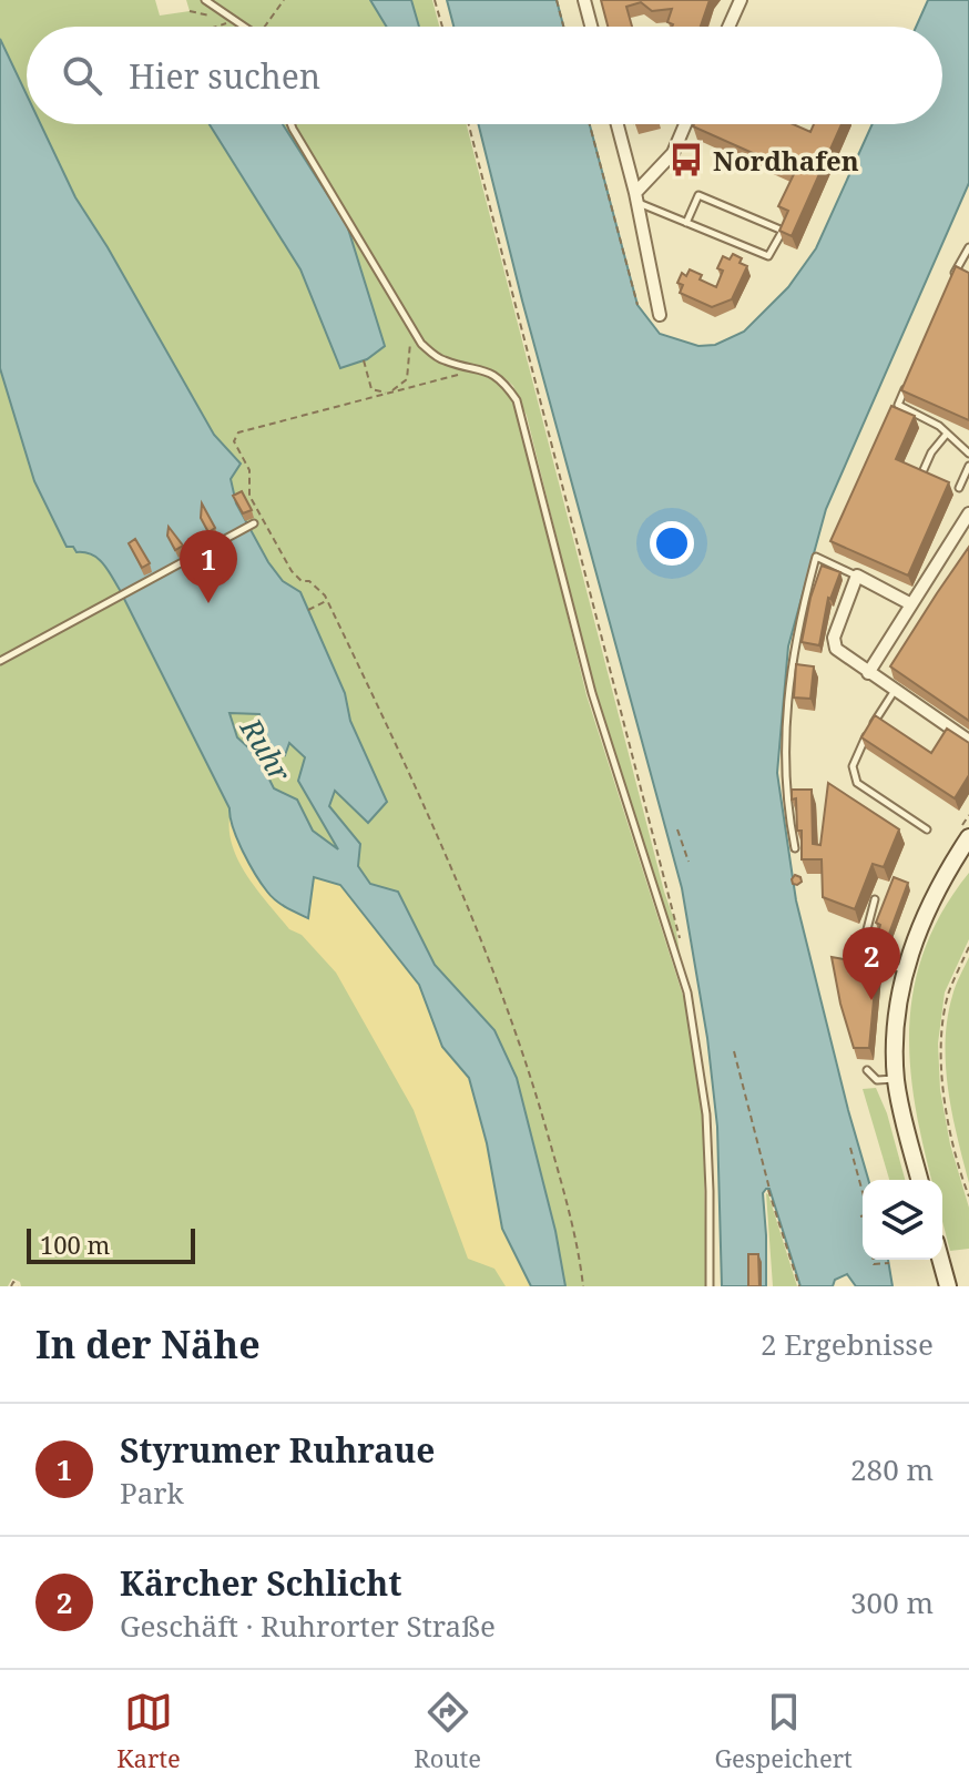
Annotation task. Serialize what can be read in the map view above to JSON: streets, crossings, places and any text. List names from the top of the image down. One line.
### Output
{"water":["Ruhr"],"places":{"bus stop":["Nordhafen"]},"scale_bar":"100 m","page":{"search":"Hier suchen","pins":["1","2"],"scale":"100 m","heading":["In der Nähe","2 Ergebnisse"],"list":[{"mark":"1","name":"Styrumer Ruhraue","note":"Park","value":"280 m"},{"mark":"2","name":"Kärcher Schlicht","note":"Geschäft · Ruhrorter Straße","value":"300 m"}],"nav":["Karte","Route","Gespeichert"]}}
